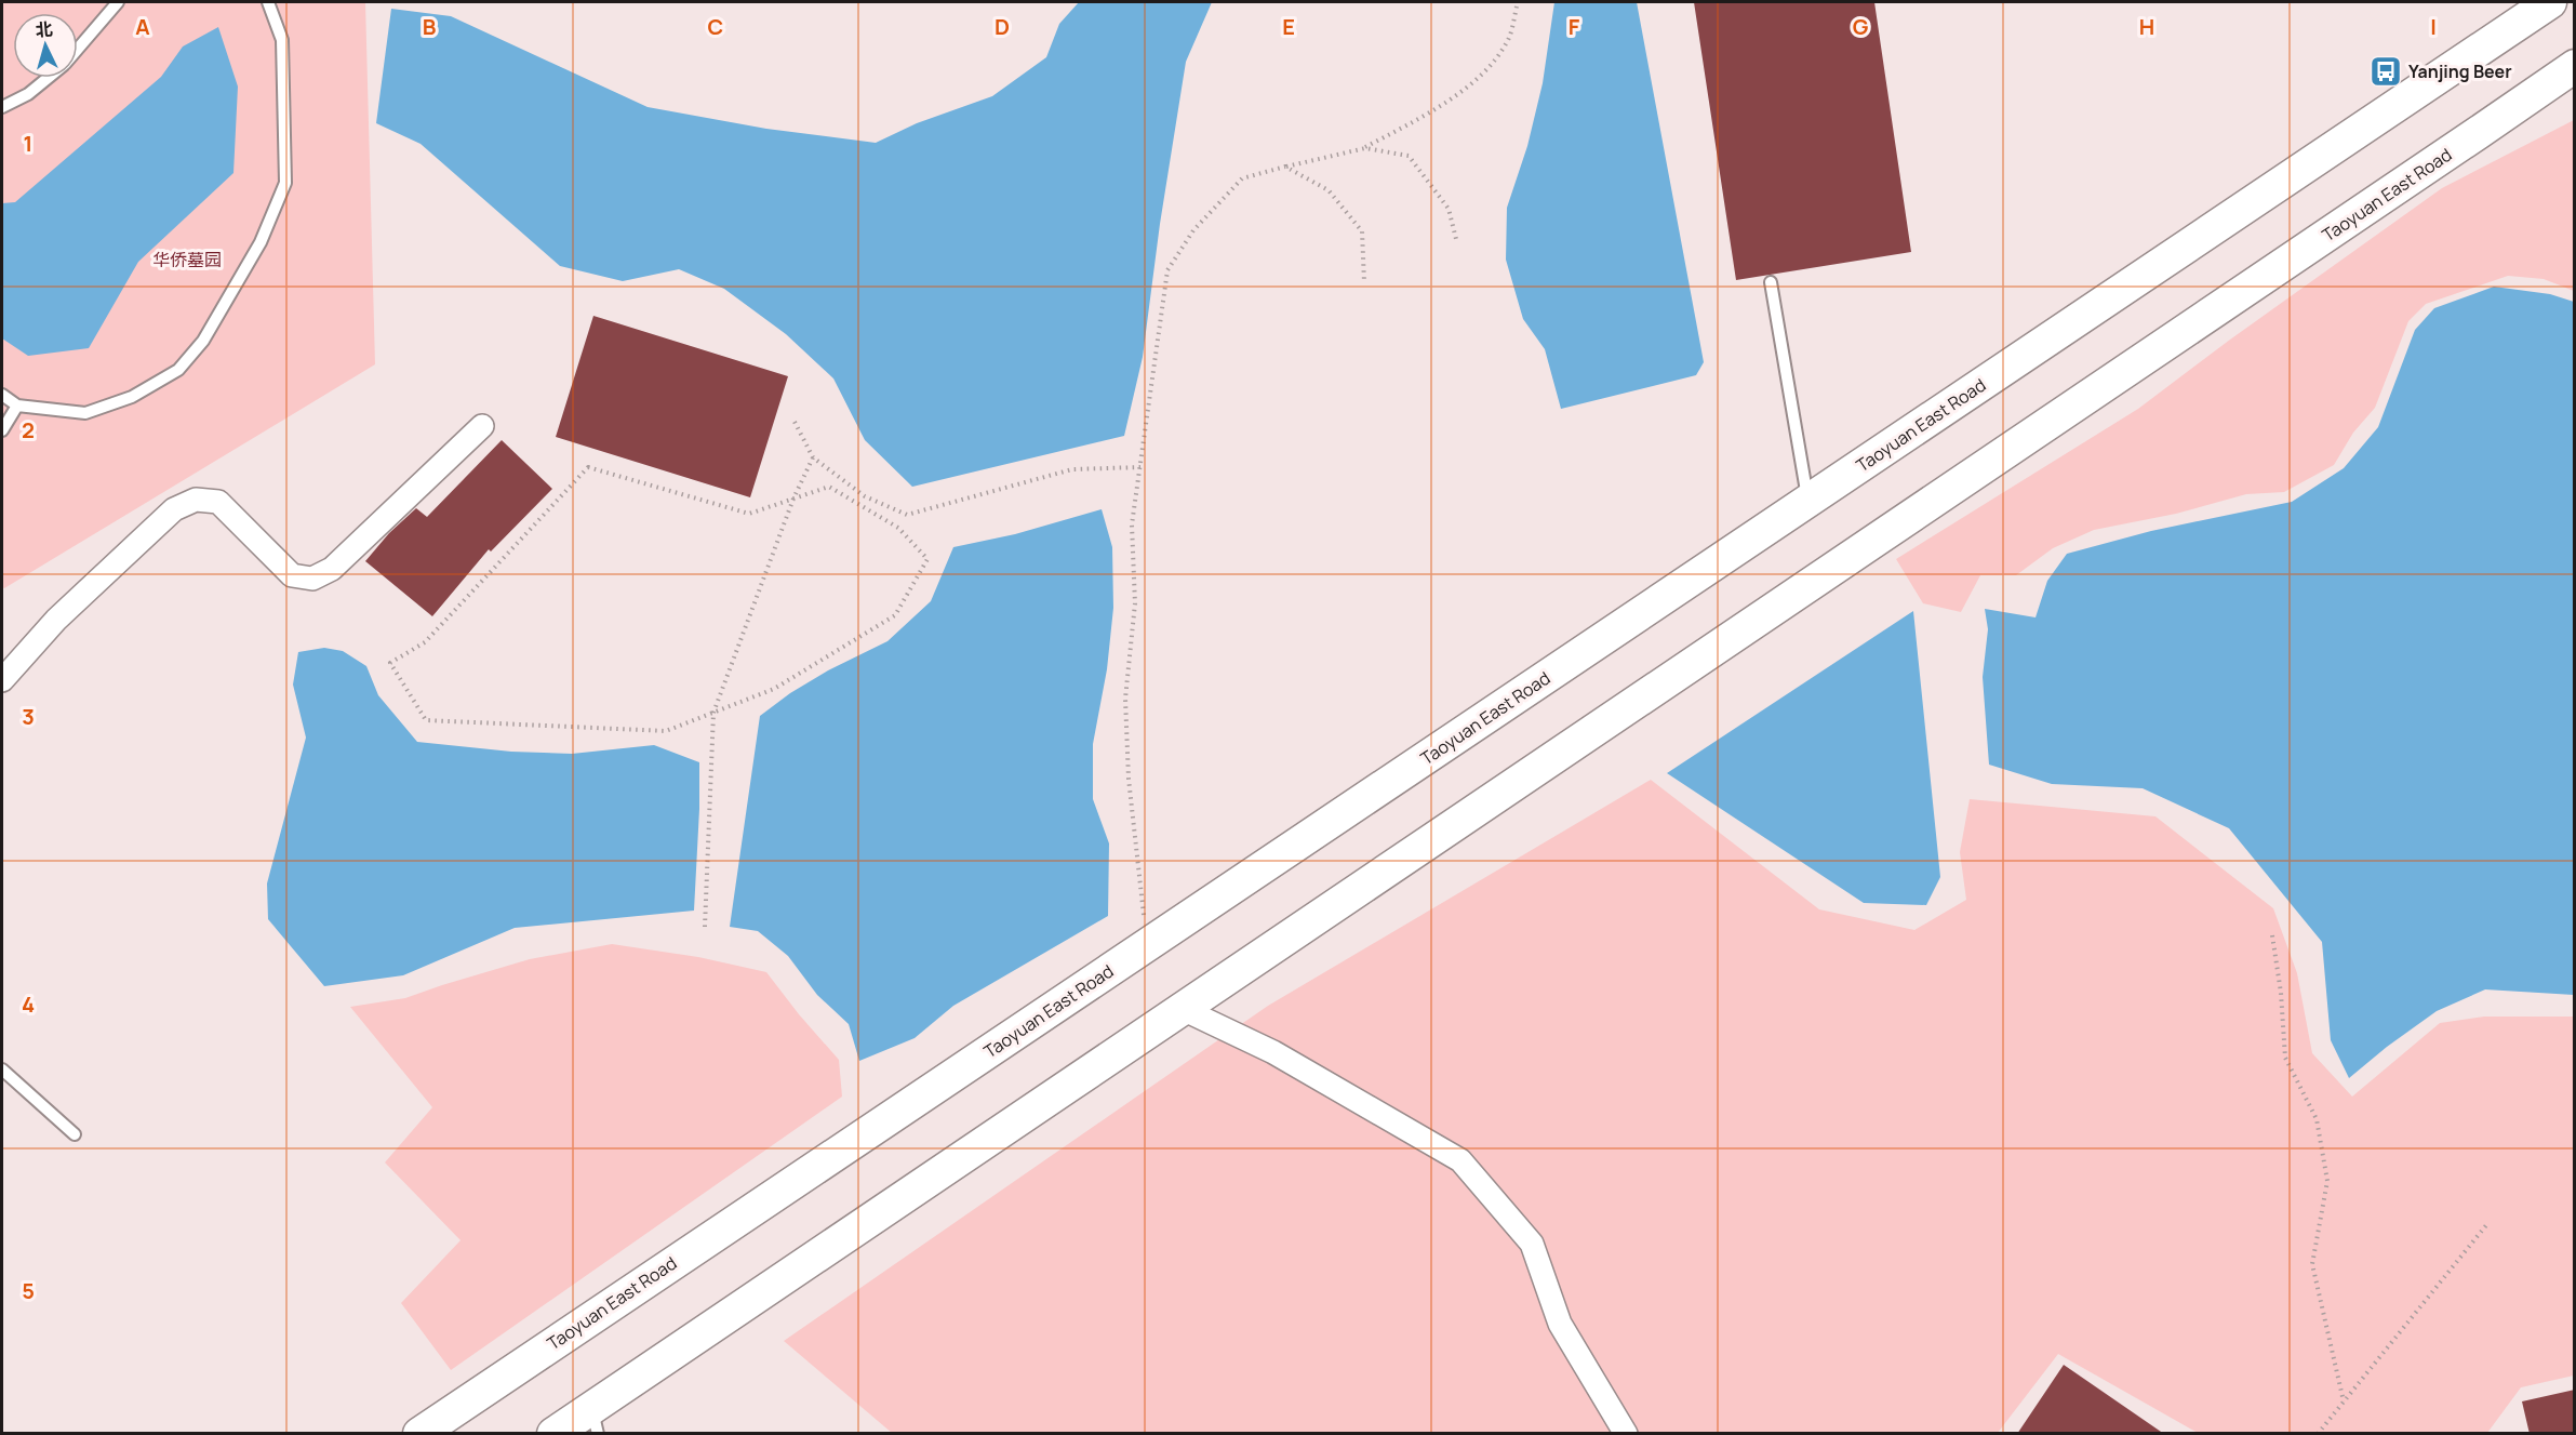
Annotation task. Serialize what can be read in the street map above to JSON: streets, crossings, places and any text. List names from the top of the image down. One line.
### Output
{"streets":{"main road":["Taoyuan East Road"]},"parks":["华侨墓园"],"places":{"bus stop":["Yanjing Beer"]},"north":"top","grid":{"columns":["A","B","C","D","E","F","G","H","I"],"rows":["1","2","3","4","5"]}}
